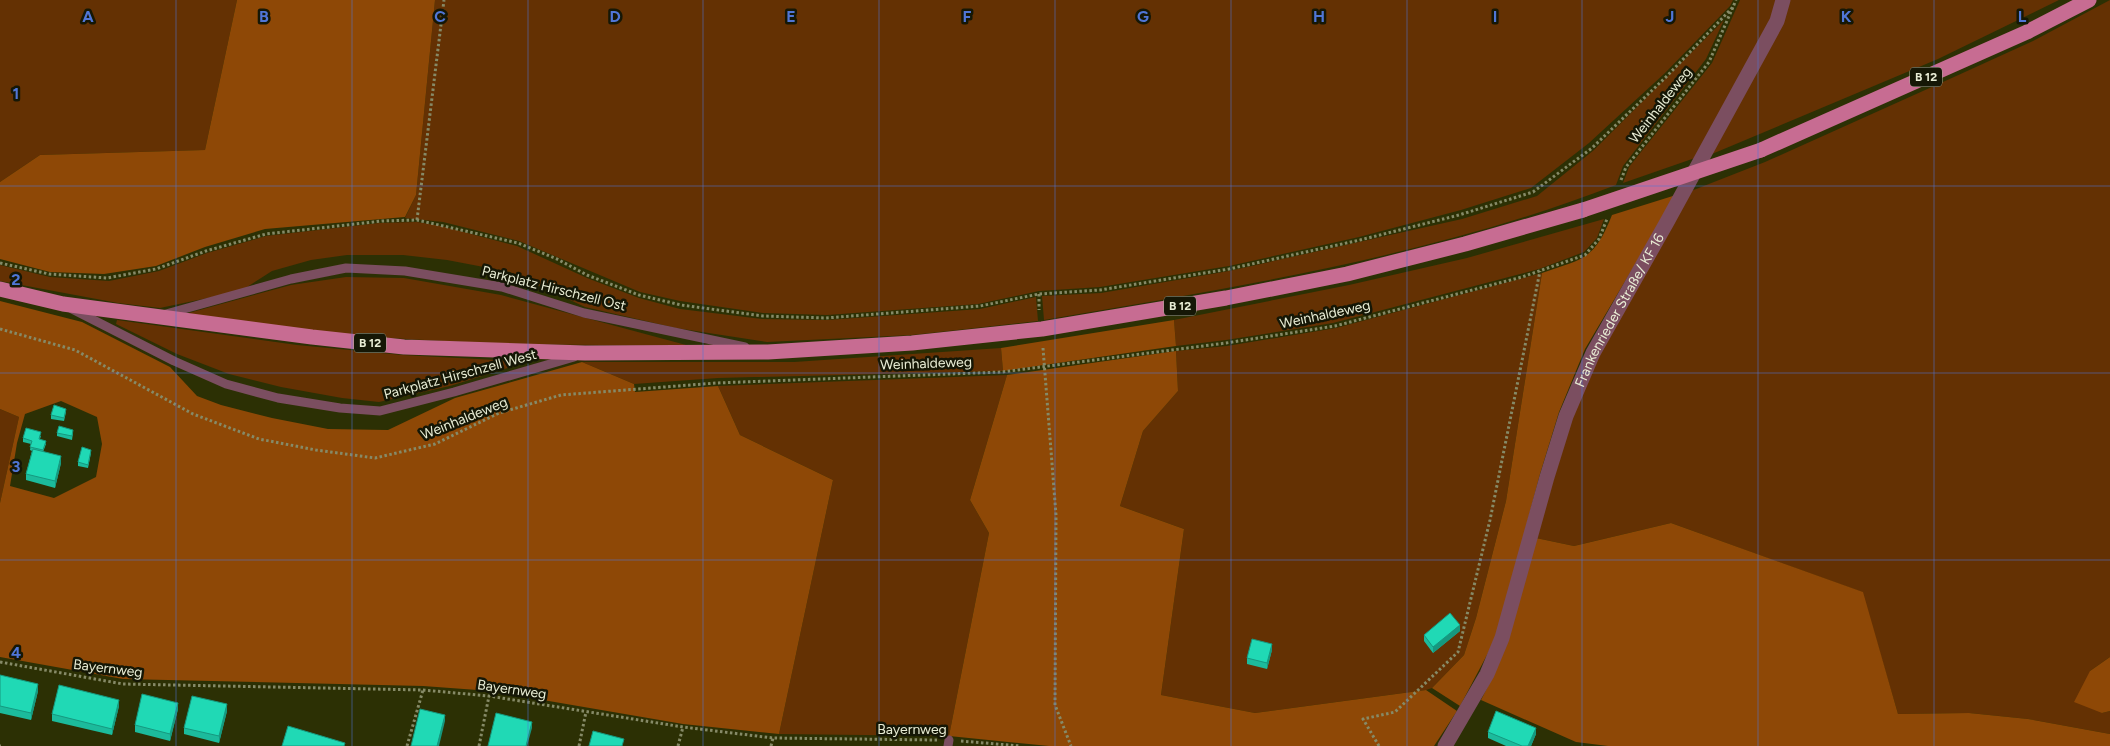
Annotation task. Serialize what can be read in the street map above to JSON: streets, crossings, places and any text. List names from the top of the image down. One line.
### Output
{"streets":{"main road":["B 12"],"street":["Frankenrieder Straße/ KF 16"],"lane":["Parkplatz Hirschzell Ost","Parkplatz Hirschzell West"],"path":["Weinhaldeweg","Bayernweg"]},"crossings":[["B 12","Parkplatz Hirschzell Ost"],["B 12","Parkplatz Hirschzell West"]],"grid":{"columns":["A","B","C","D","E","F","G","H","I","J","K","L"],"rows":["1","2","3","4"]}}
